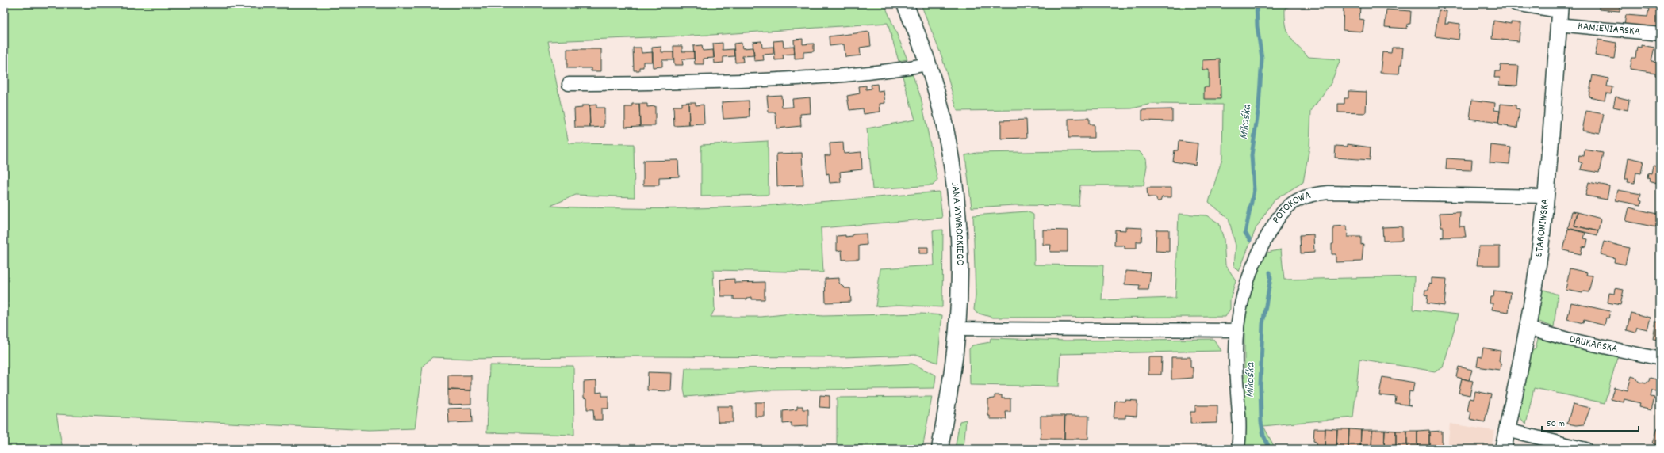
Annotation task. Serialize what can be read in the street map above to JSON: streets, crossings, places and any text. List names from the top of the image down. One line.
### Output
{"streets":{"street":["KAMIENIARSKA","POTOKOWA","JANA WYWROCKIEGO","STARONIWSKA","DRUKARSKA"]},"crossings":[["KAMIENIARSKA","STARONIWSKA"],["POTOKOWA","STARONIWSKA"],["STARONIWSKA","DRUKARSKA"]],"water":["Mikośka"],"scale_bar":"50 m"}
